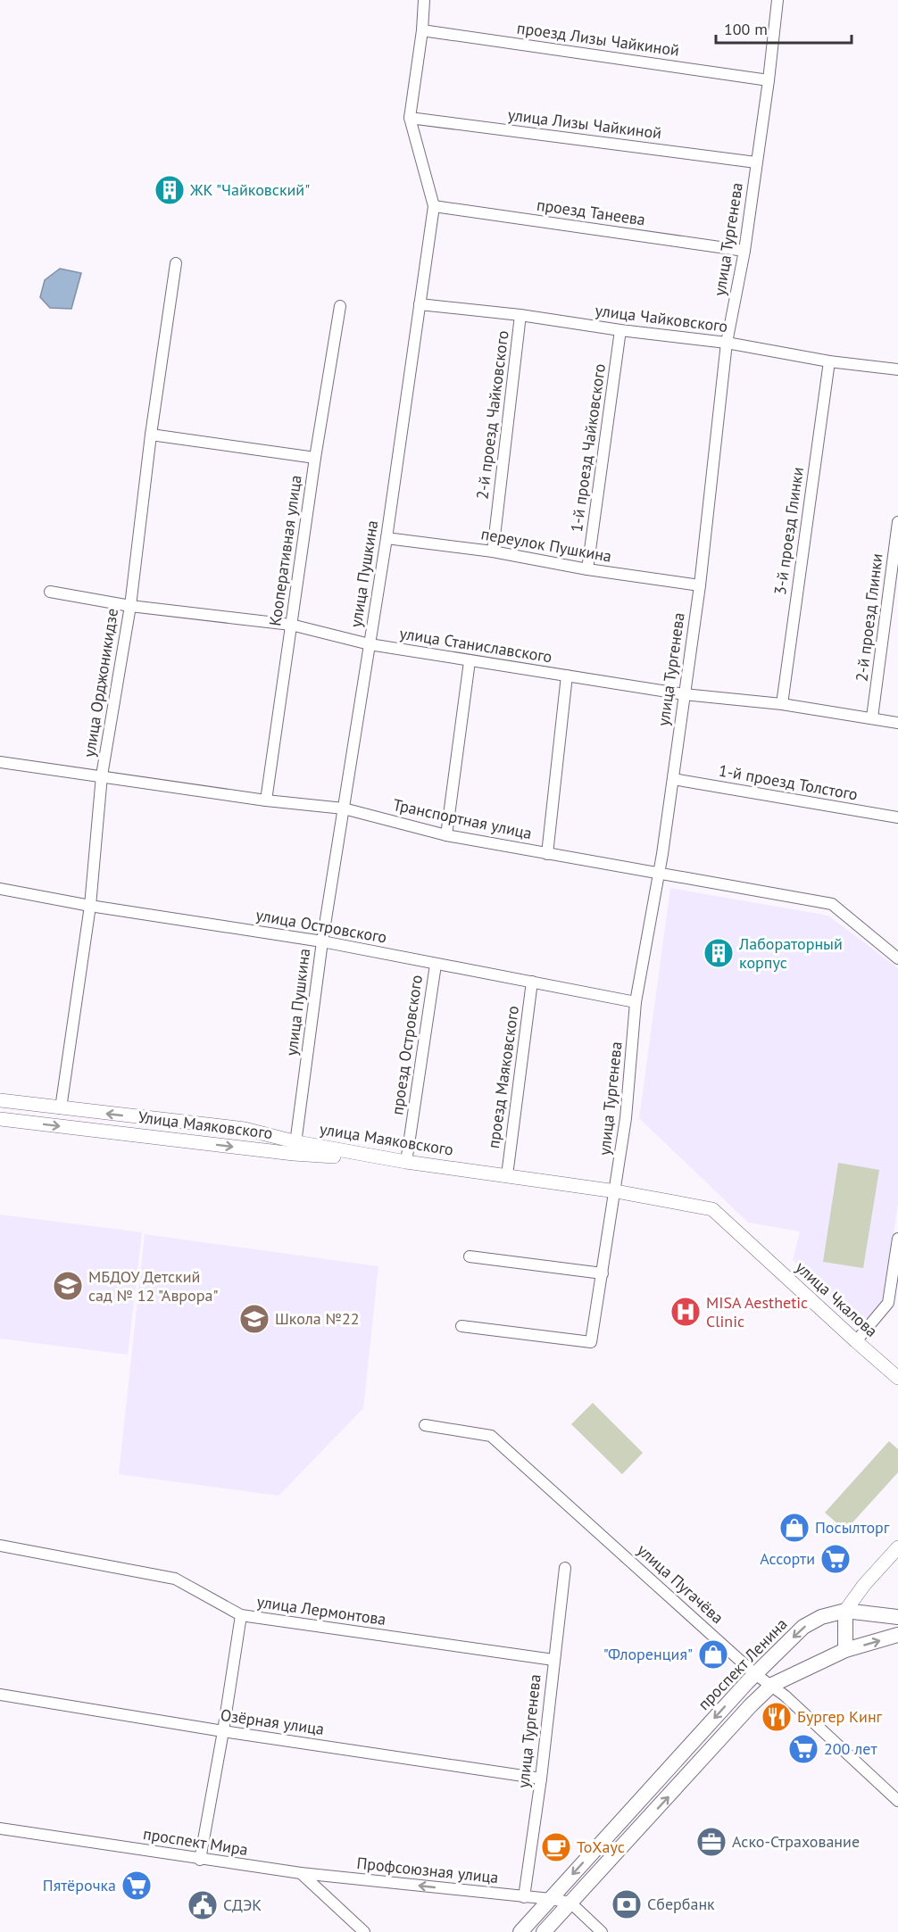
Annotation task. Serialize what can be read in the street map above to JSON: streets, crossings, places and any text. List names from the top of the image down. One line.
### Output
{"streets":{"main road":["проспект Ленина"],"street":["проезд Лизы Чайкиной","улица Лизы Чайкиной","проезд Танеева","улица Тургенева","улица Чайковского","2-й проезд Чайковского","1-й проезд Чайковского","3-й проезд Глинки","переулок Пушкина","Кооперативная улица","улица Пушкина","2-й проезд Глинки","улица Станиславского","улица Орджоникидзе","1-й проезд Толстого","Транспортная улица","улица Островского","проезд Островского","проезд Маяковского","Улица Маяковского","улица Маяковского","улица Чкалова","улица Пугачёва","улица Лермонтова","Озёрная улица","проспект Мира","Профсоюзная улица"]},"crossings":[["проезд Лизы Чайкиной","улица Тургенева"],["проезд Лизы Чайкиной","улица Пушкина"],["улица Лизы Чайкиной","улица Тургенева"],["улица Лизы Чайкиной","улица Пушкина"],["проезд Танеева","улица Тургенева"],["проезд Танеева","улица Пушкина"],["улица Тургенева","улица Чайковского"],["улица Тургенева","переулок Пушкина"],["улица Тургенева","улица Станиславского"],["улица Тургенева","1-й проезд Толстого"],["улица Тургенева","Транспортная улица"],["улица Тургенева","улица Островского"],["улица Тургенева","улица Маяковского"],["улица Тургенева","улица Лермонтова"],["улица Тургенева","Озёрная улица"],["улица Тургенева","Профсоюзная улица"],["улица Чайковского","2-й проезд Чайковского"],["улица Чайковского","1-й проезд Чайковского"],["улица Чайковского","3-й проезд Глинки"],["улица Чайковского","улица Пушкина"],["2-й проезд Чайковского","переулок Пушкина"],["1-й проезд Чайковского","переулок Пушкина"],["3-й проезд Глинки","улица Станиславского"],["переулок Пушкина","улица Пушкина"],["Кооперативная улица","улица Станиславского"],["Кооперативная улица","Транспортная улица"],["улица Пушкина","улица Станиславского"],["улица Пушкина","Транспортная улица"],["улица Пушкина","улица Островского"],["улица Пушкина","Улица Маяковского"],["улица Пушкина","улица Маяковского"],["2-й проезд Глинки","улица Станиславского"],["улица Станиславского","улица Орджоникидзе"],["улица Орджоникидзе","Транспортная улица"],["улица Орджоникидзе","улица Островского"],["улица Орджоникидзе","улица Маяковского"],["улица Островского","проезд Островского"],["улица Островского","проезд Маяковского"],["проезд Островского","улица Маяковского"],["проезд Маяковского","улица Маяковского"],["Улица Маяковского","улица Маяковского"],["улица Маяковского","улица Чкалова"],["улица Пугачёва","проспект Ленина"],["проспект Ленина","Профсоюзная улица"],["проспект Мира","Профсоюзная улица"]],"one_way":["Улица Маяковского","Профсоюзная улица"],"places":{"building":["ЖК \"Чайковский\"","Лабораторный корпус"],"school or university":["МБДОУ Детский сад № 12 \"Аврора\"","Школа №22"],"hospital":["MISA Aesthetic Clinic"],"shop":["Посылторг","\"Флоренция\""],"supermarket":["Ассорти","200 лет","Пятёрочка"],"restaurant":["Бургер Кинг"],"office":["Аско-Страхование"],"cafe":["ТоХаус"],"bank":["Сбербанк"],"public building":["СДЭК"]},"scale_bar":"100 m"}
